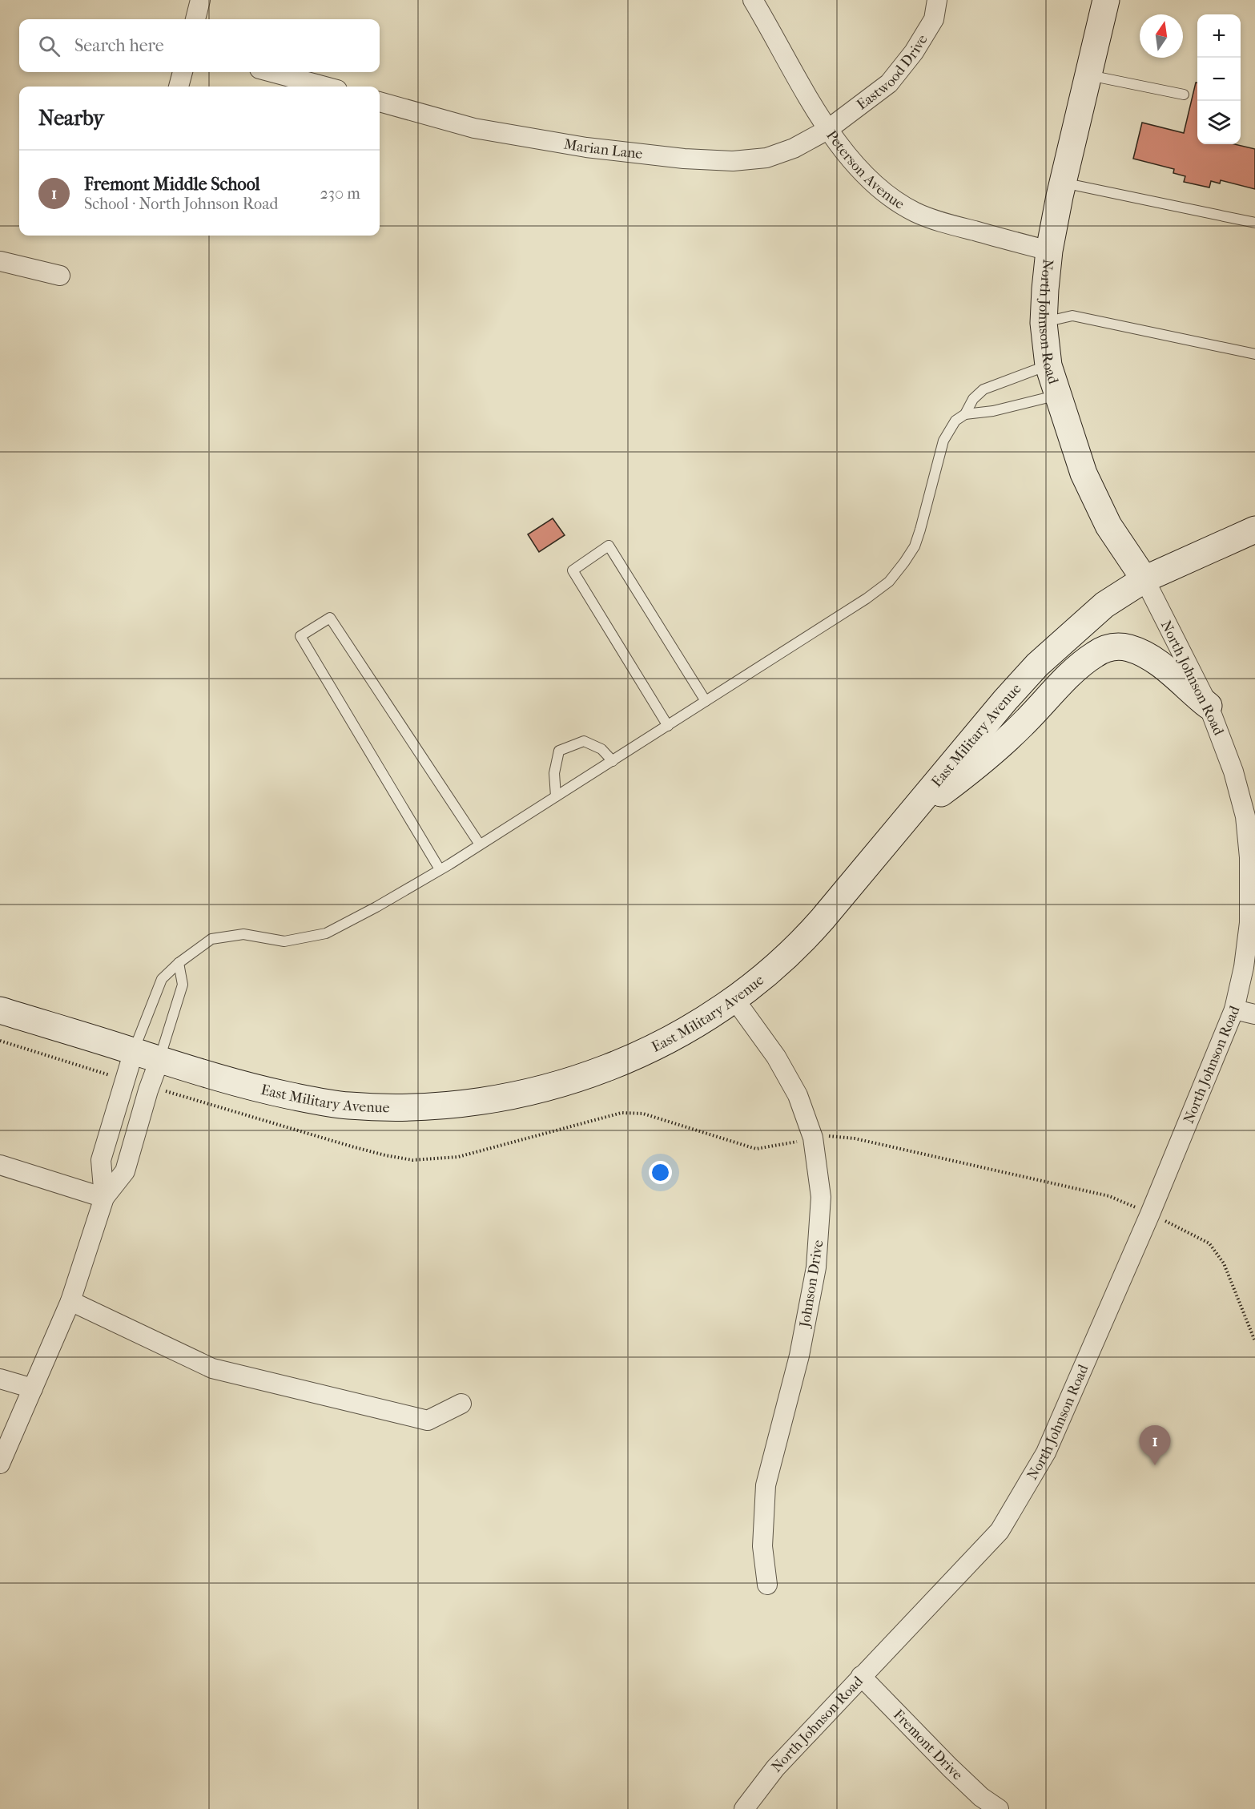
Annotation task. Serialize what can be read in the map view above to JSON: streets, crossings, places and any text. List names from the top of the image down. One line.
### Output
{"streets":{"main road":["North Johnson Road","East Military Avenue"],"street":["Eastwood Drive","Marian Lane","Peterson Avenue","Johnson Drive","Fremont Drive"]},"crossings":[["Eastwood Drive","Marian Lane"],["Eastwood Drive","Peterson Avenue"],["Marian Lane","Peterson Avenue"],["Peterson Avenue","North Johnson Road"],["North Johnson Road","East Military Avenue"],["North Johnson Road","Fremont Drive"],["East Military Avenue","Johnson Drive"]],"north":"top","page":{"map_buttons":["+","−"],"search":"Search here","heading":"Nearby","list":[{"mark":"1","name":"Fremont Middle School","note":"School · North Johnson Road","value":"230 m"}],"pins":"1"}}
